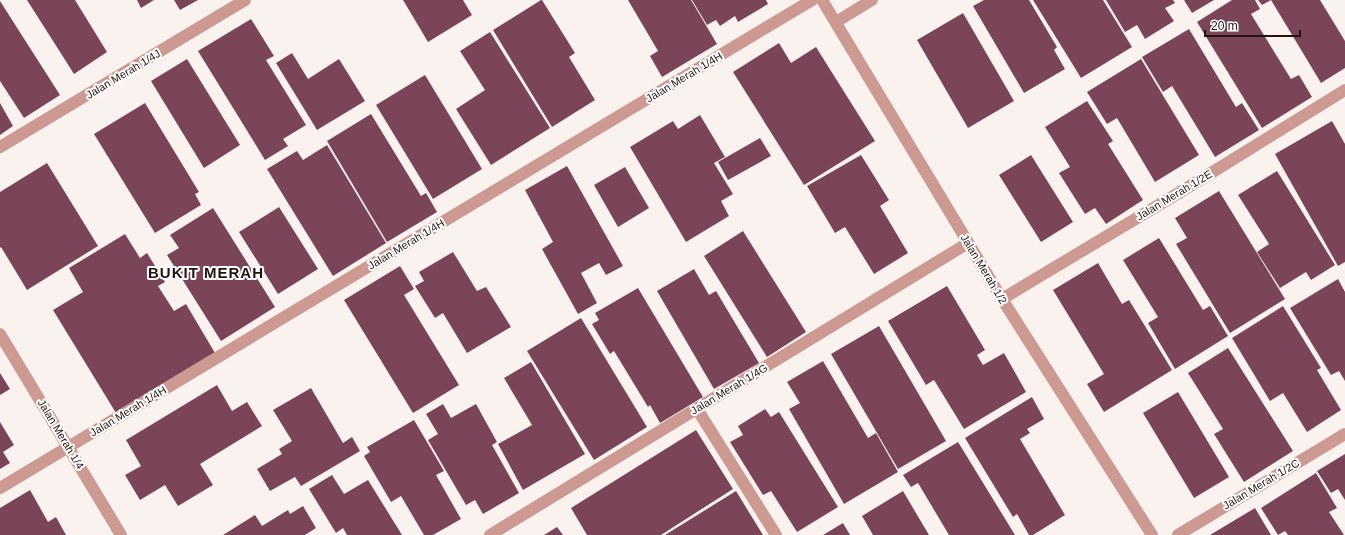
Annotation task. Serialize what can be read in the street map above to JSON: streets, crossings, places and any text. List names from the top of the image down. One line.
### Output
{"streets":{"street":["Jalan Merah 1/4J","Jalan Merah 1/4H","Jalan Merah 1/2E","Jalan Merah 1/2","Jalan Merah 1/4G","Jalan Merah 1/4","Jalan Merah 1/2C"]},"crossings":[["Jalan Merah 1/4H","Jalan Merah 1/4"],["Jalan Merah 1/2E","Jalan Merah 1/2"],["Jalan Merah 1/2","Jalan Merah 1/4G"]],"districts":["BUKIT MERAH"],"scale_bar":"20 m"}
